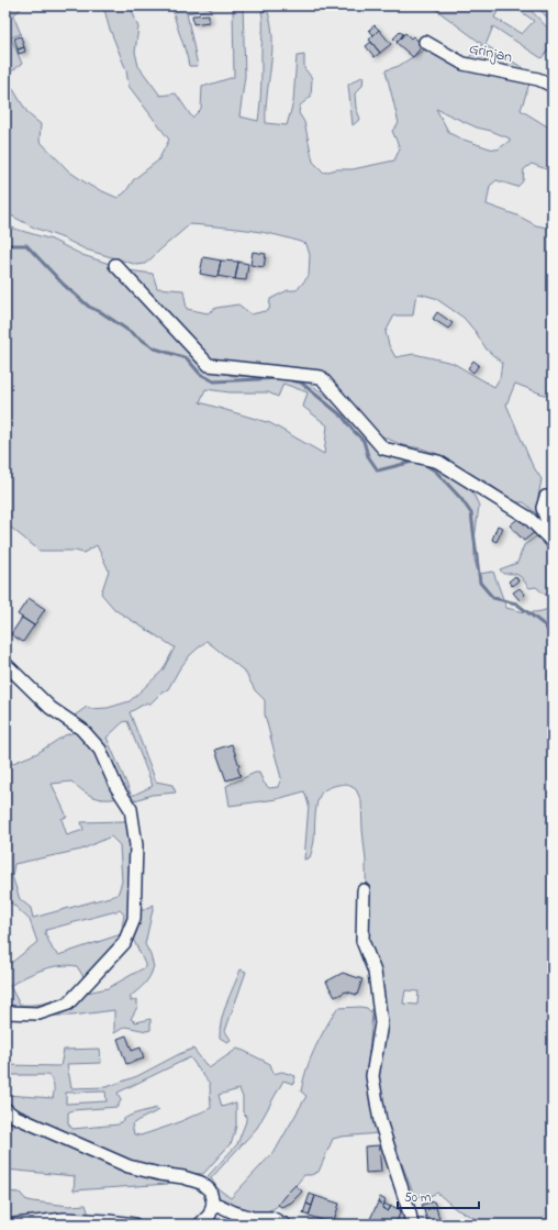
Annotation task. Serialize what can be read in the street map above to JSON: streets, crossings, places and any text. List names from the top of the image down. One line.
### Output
{"streets":{"street":["Grinjan"]},"scale_bar":"50 m"}
